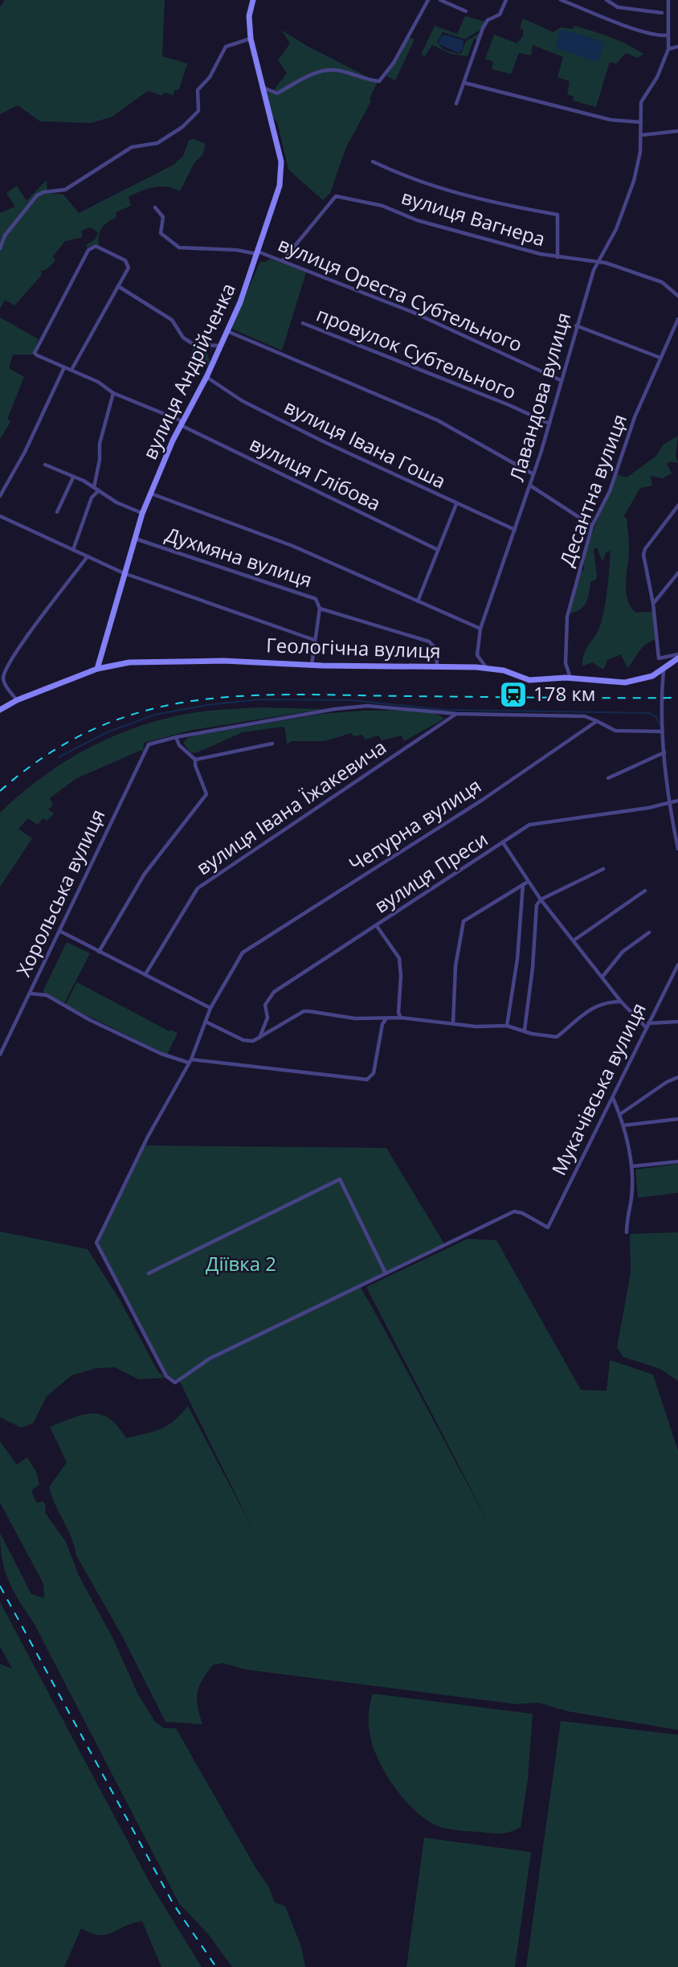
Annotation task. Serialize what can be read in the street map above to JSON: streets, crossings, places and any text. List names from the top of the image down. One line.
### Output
{"streets":{"street":["вулиця Вагнера","вулиця Ореста Субтельного","провулок Субтельного","вулиця Андрійченка","Лавандова вулиця","вулиця Івана Гоша","вулиця Глібова","Десантна вулиця","Духмяна вулиця","Геологічна вулиця","вулиця Івана Їжакевича","Чепурна вулиця","вулиця Преси","Хорольська вулиця","Мукачівська вулиця"]},"crossings":[["вулиця Вагнера","вулиця Ореста Субтельного"],["вулиця Вагнера","Лавандова вулиця"],["вулиця Ореста Субтельного","вулиця Андрійченка"],["вулиця Ореста Субтельного","Лавандова вулиця"],["провулок Субтельного","Лавандова вулиця"],["вулиця Андрійченка","вулиця Івана Гоша"],["вулиця Андрійченка","вулиця Глібова"],["вулиця Андрійченка","Духмяна вулиця"],["вулиця Андрійченка","Геологічна вулиця"],["Лавандова вулиця","вулиця Івана Гоша"],["Лавандова вулиця","Геологічна вулиця"],["Десантна вулиця","Геологічна вулиця"],["Духмяна вулиця","Геологічна вулиця"],["Чепурна вулиця","Мукачівська вулиця"]],"parks":["Діївка 2"],"places":{"station":["178 км"]}}
